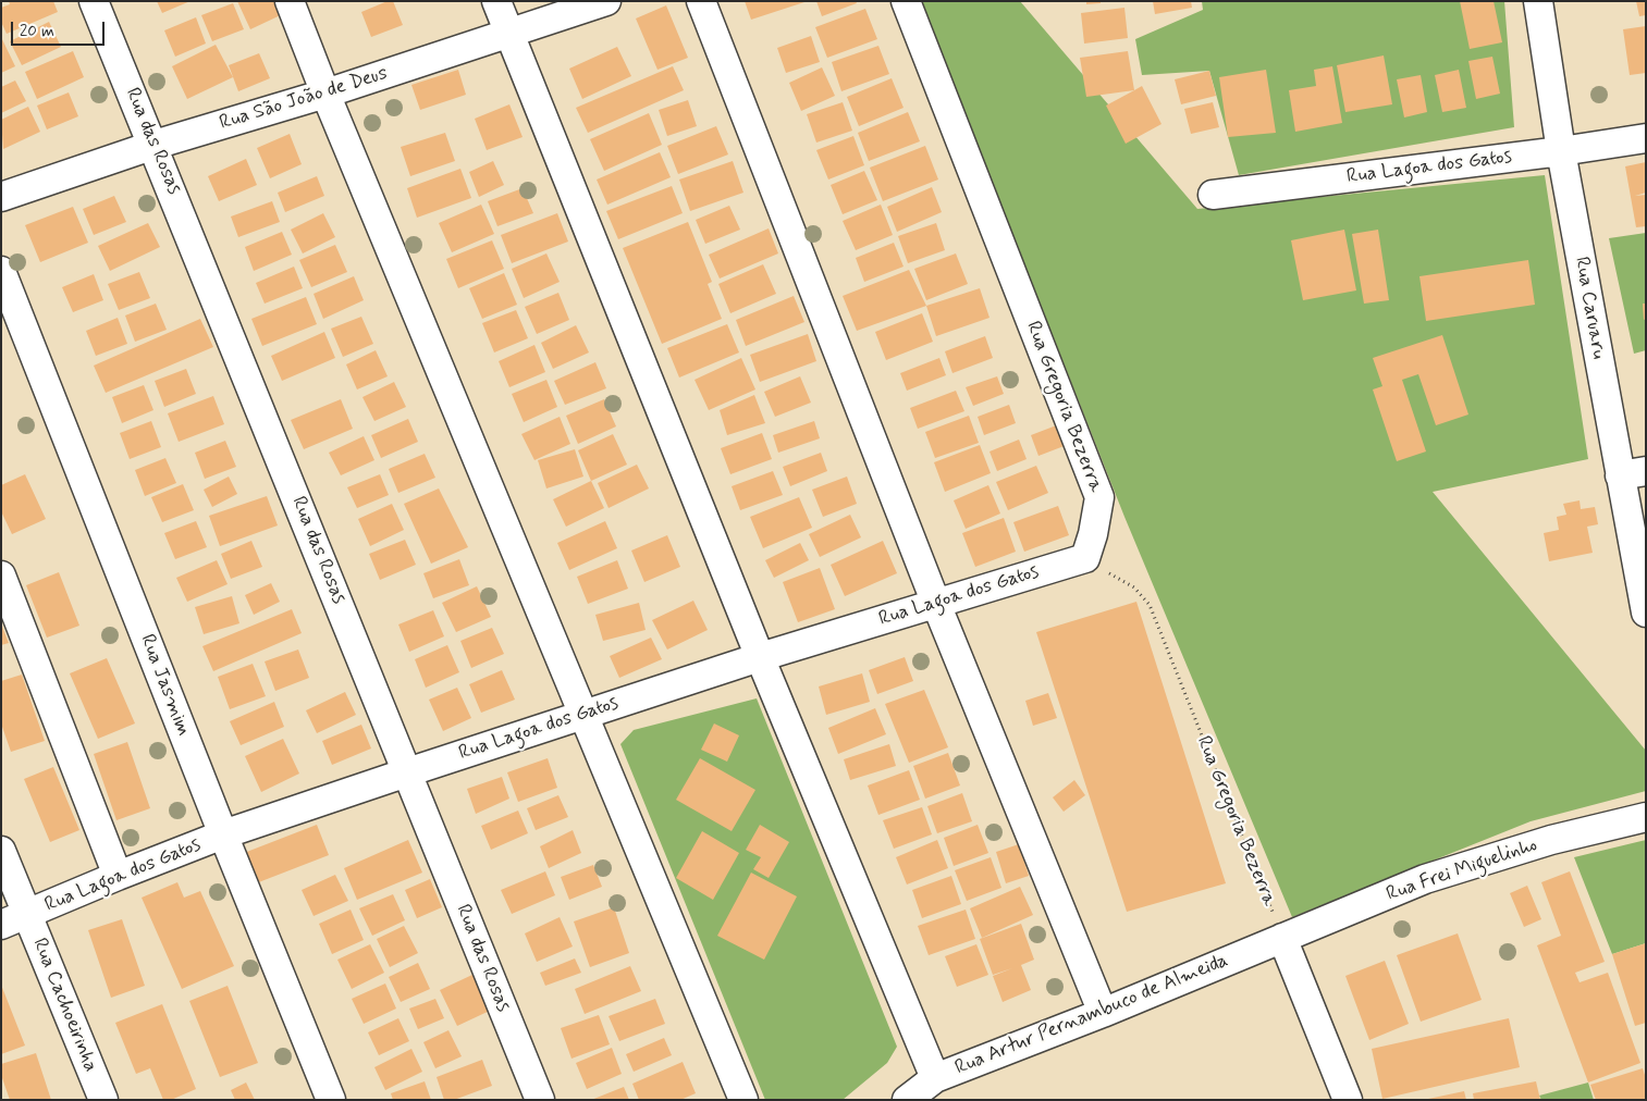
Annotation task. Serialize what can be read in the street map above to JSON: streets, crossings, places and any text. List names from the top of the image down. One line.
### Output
{"streets":{"street":["Rua São João de Deus","Rua das Rosas","Rua Lagoa dos Gatos","Rua Caruaru","Rua Gregoria Bezerra","Rua Jasmim","Rua Frei Miguelinho","Rua Cachoeirinha","Rua Artur Pernambuco de Almeida"]},"crossings":[["Rua São João de Deus","Rua das Rosas"],["Rua das Rosas","Rua Lagoa dos Gatos"],["Rua Lagoa dos Gatos","Rua Caruaru"],["Rua Lagoa dos Gatos","Rua Gregoria Bezerra"],["Rua Lagoa dos Gatos","Rua Jasmim"],["Rua Lagoa dos Gatos","Rua Cachoeirinha"],["Rua Gregoria Bezerra","Rua Frei Miguelinho"],["Rua Gregoria Bezerra","Rua Artur Pernambuco de Almeida"],["Rua Frei Miguelinho","Rua Artur Pernambuco de Almeida"]],"scale_bar":"20 m"}
